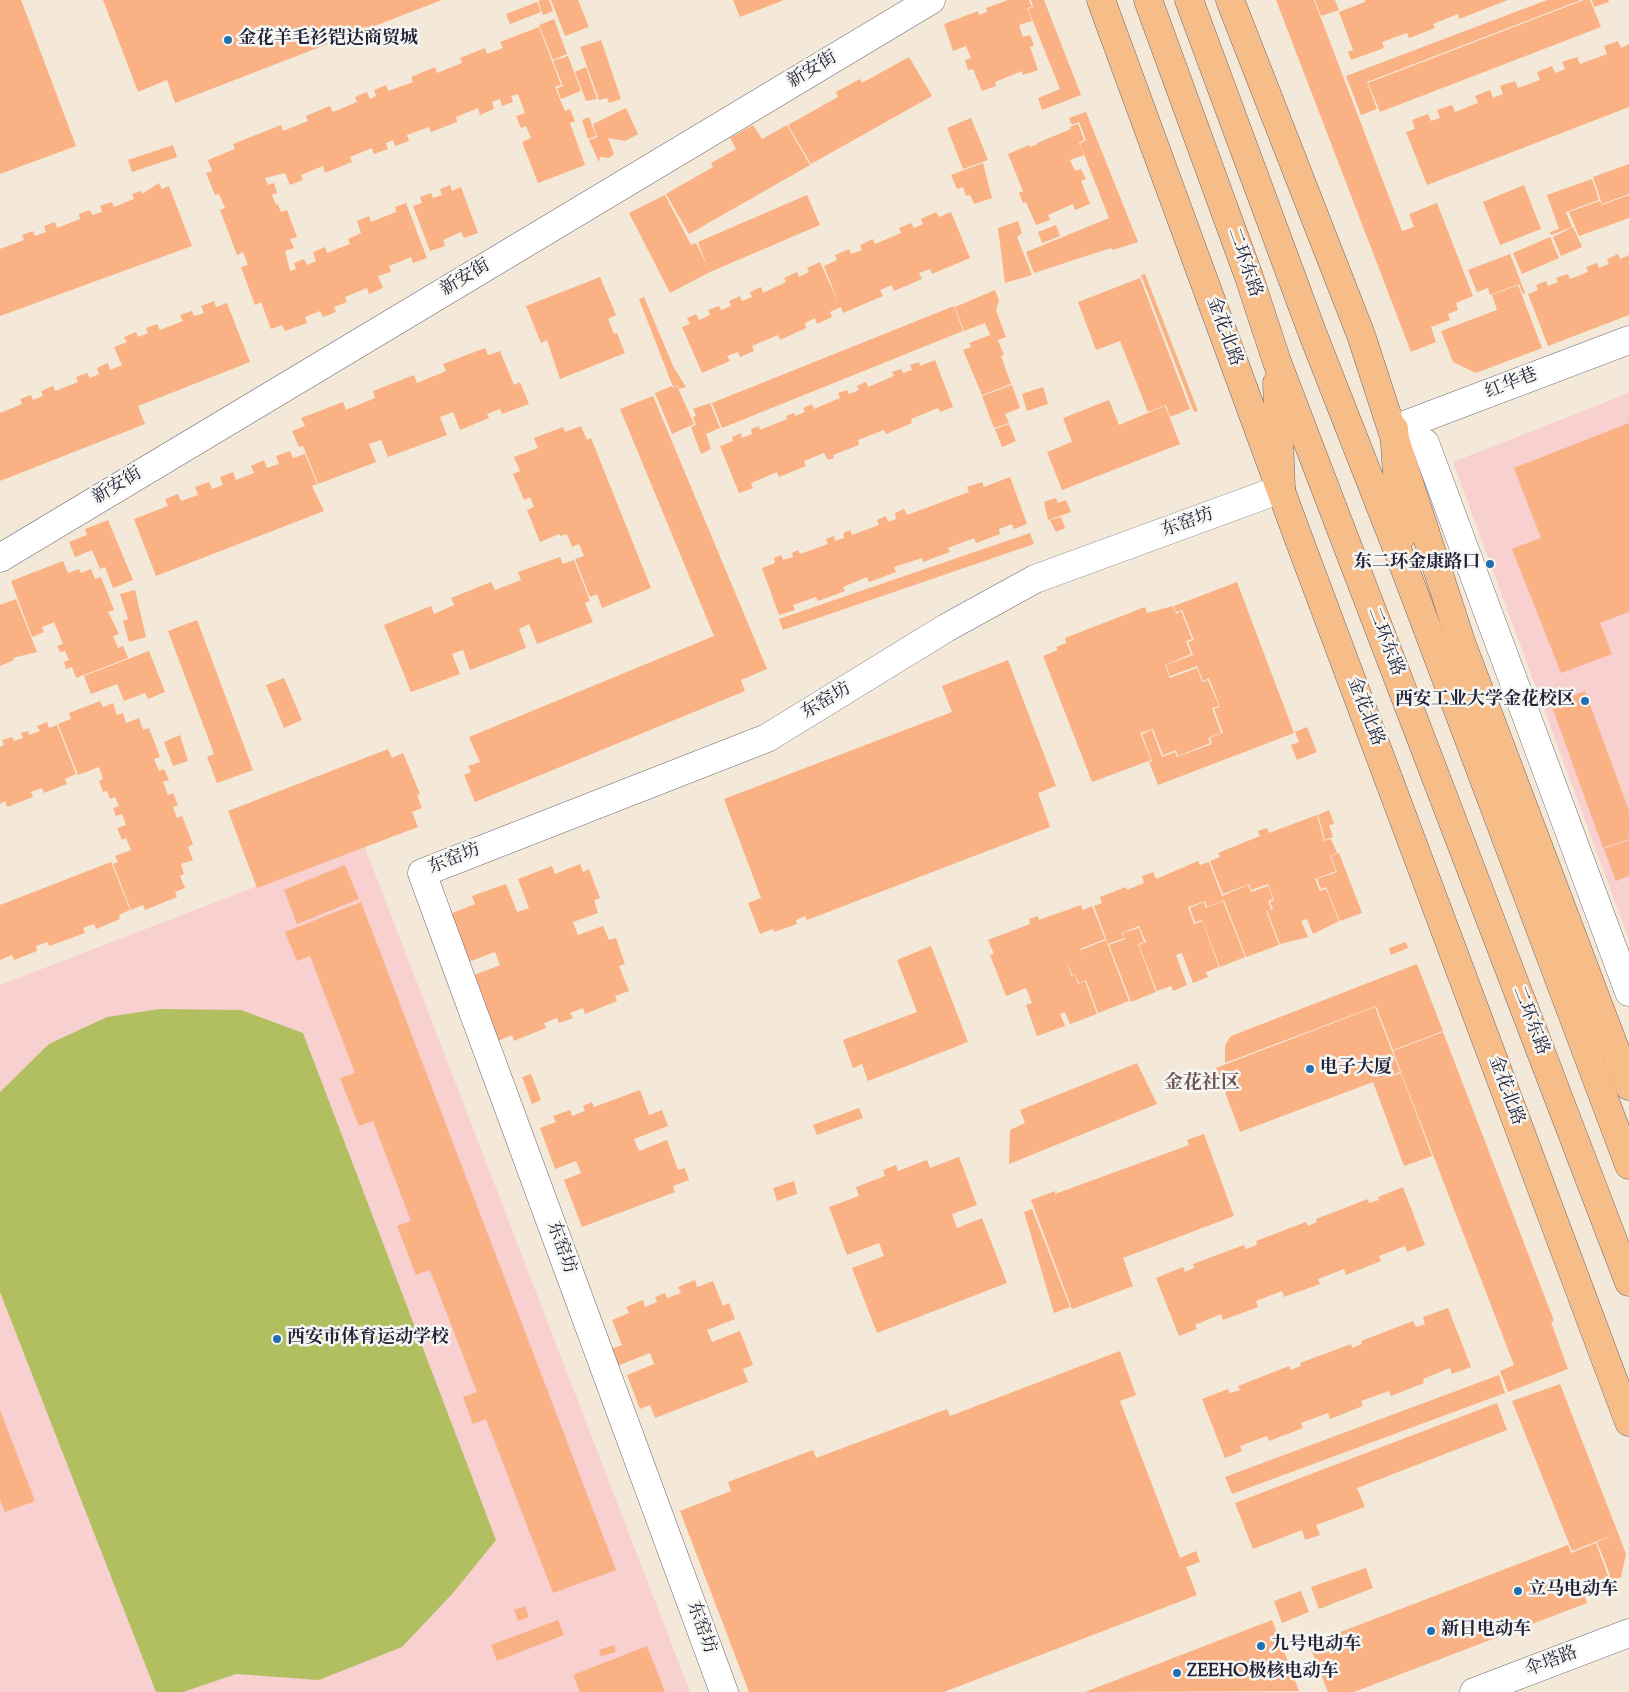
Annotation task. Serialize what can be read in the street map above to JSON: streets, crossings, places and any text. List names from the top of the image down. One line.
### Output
{"streets":{"main road":["二环东路","金花北路"],"street":["新安街","红华巷","东窑坊","伞塔路"]},"crossings":[["金花北路","东窑坊"]],"districts":["金花社区"],"places":["金花羊毛衫铠达商贸城","东二环金康路口","西安工业大学金花校区","电子大厦","西安市体育运动学校","立马电动车","新日电动车","九号电动车","ZEEHO极核电动车"]}
